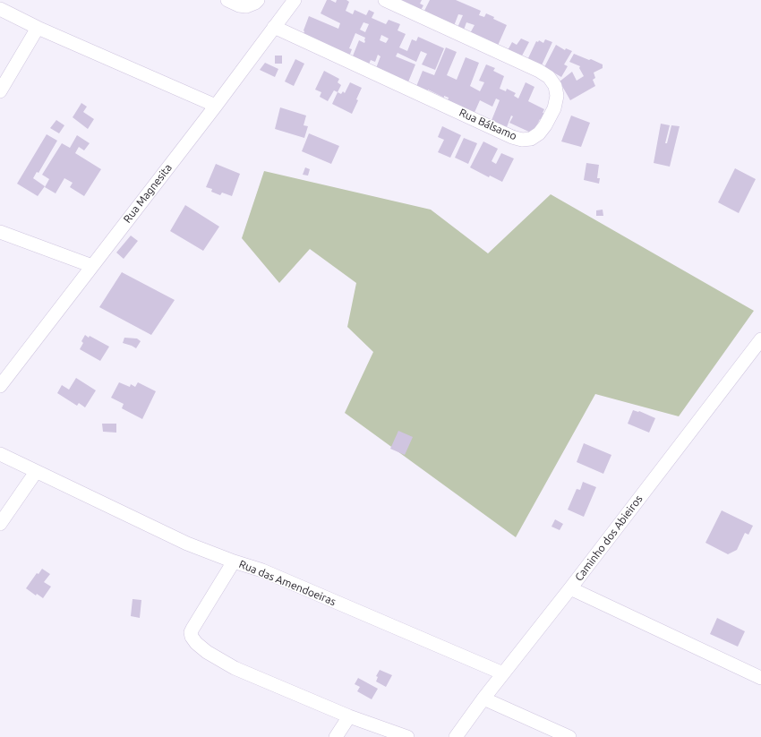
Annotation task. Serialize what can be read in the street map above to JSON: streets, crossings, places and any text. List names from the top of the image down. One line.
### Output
{"streets":{"street":["Rua Bálsamo","Rua Magnesita","Caminho dos Abieiros","Rua das Amendoeiras"]},"crossings":[["Rua Bálsamo","Rua Magnesita"],["Caminho dos Abieiros","Rua das Amendoeiras"]]}
